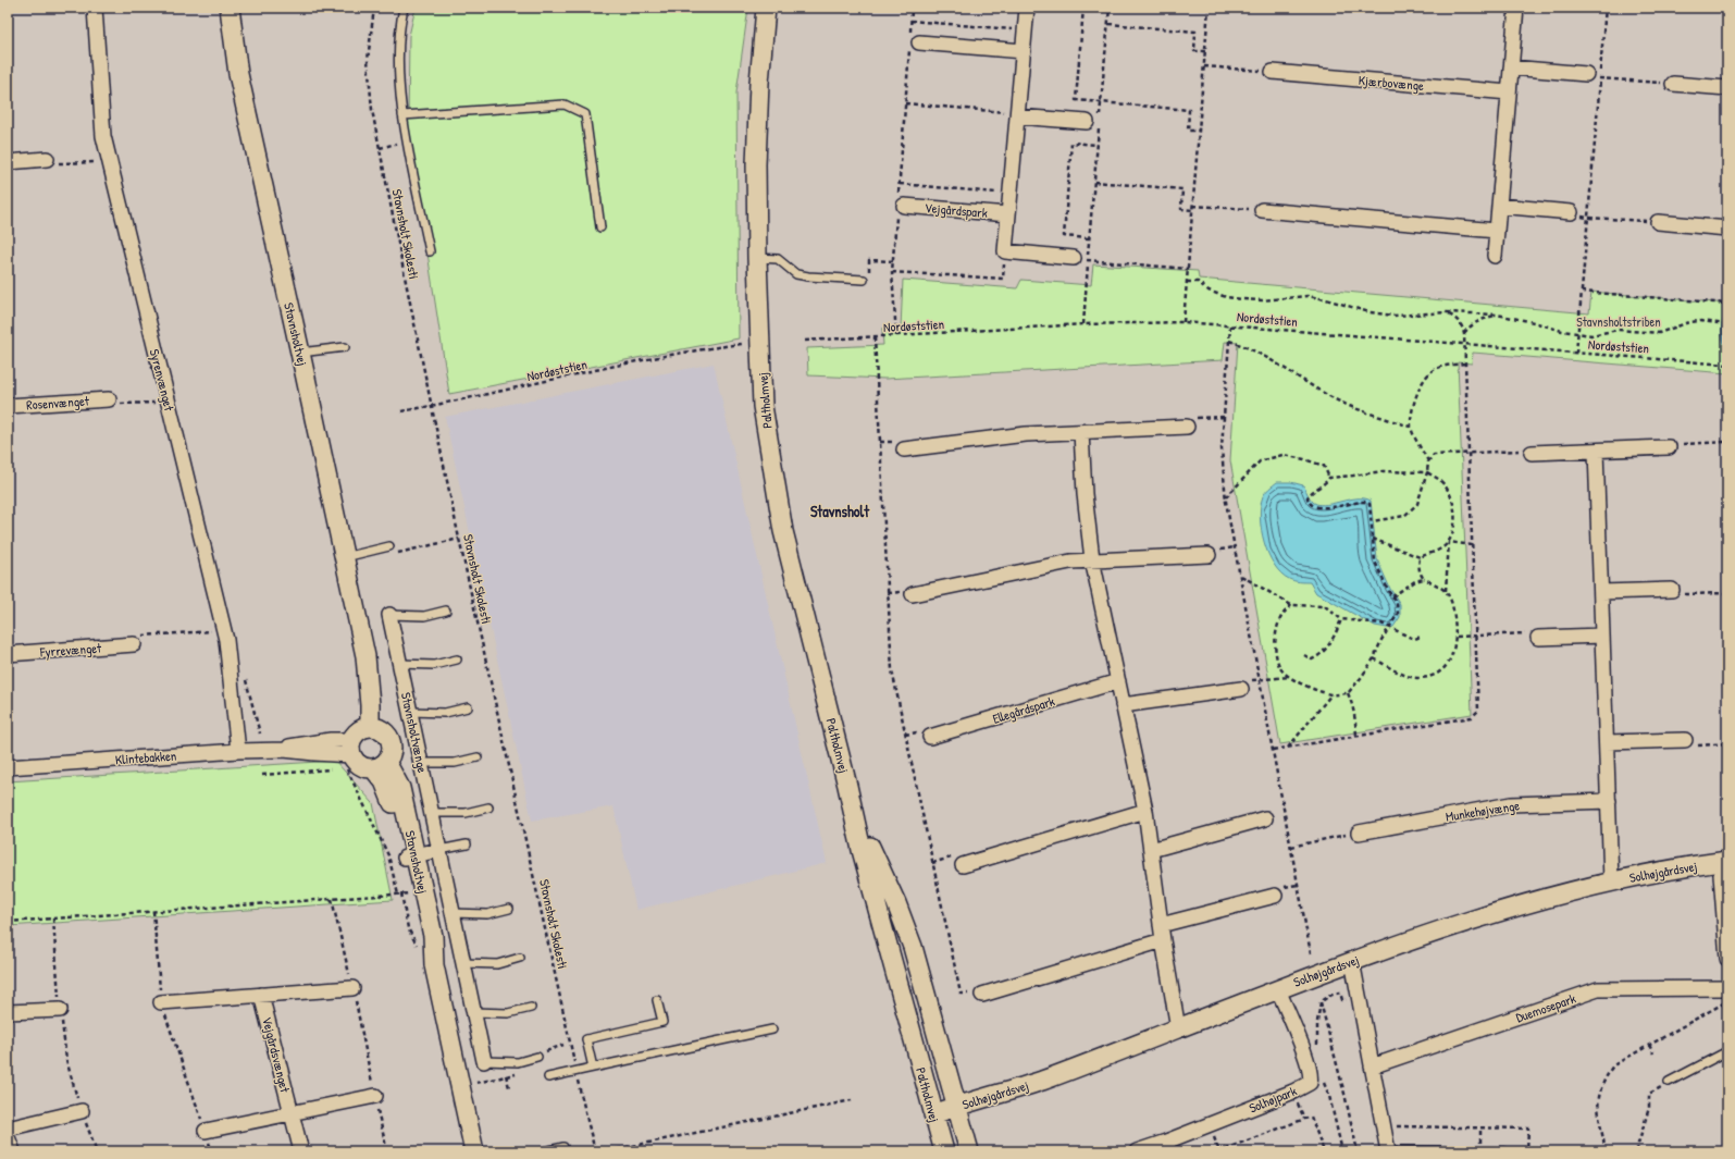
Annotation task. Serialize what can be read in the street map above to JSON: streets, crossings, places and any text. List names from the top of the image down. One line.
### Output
{"streets":{"street":["Kjærbovænge","Vejgårdspark","Stavnsholtvej","Syrenvænget","Paltholmvej","Rosenvænget","Fyrrevænget","Ellegårdspark","Stavnsholtvænge","Klintebakken","Munkehøjvænge","Solhøjgårdsvej","Duemosepark","Vejgårdsvænget","Solhøjpark"],"path":["Stavnsholt Skolesti","Nordøststien"]},"crossings":[["Stavnsholt Skolesti","Nordøststien"],["Stavnsholtvej","Klintebakken"],["Syrenvænget","Klintebakken"],["Paltholmvej","Solhøjgårdsvej"],["Solhøjgårdsvej","Solhøjpark"]],"districts":["Stavnsholt"],"parks":["Stavnsholtstriben"]}
